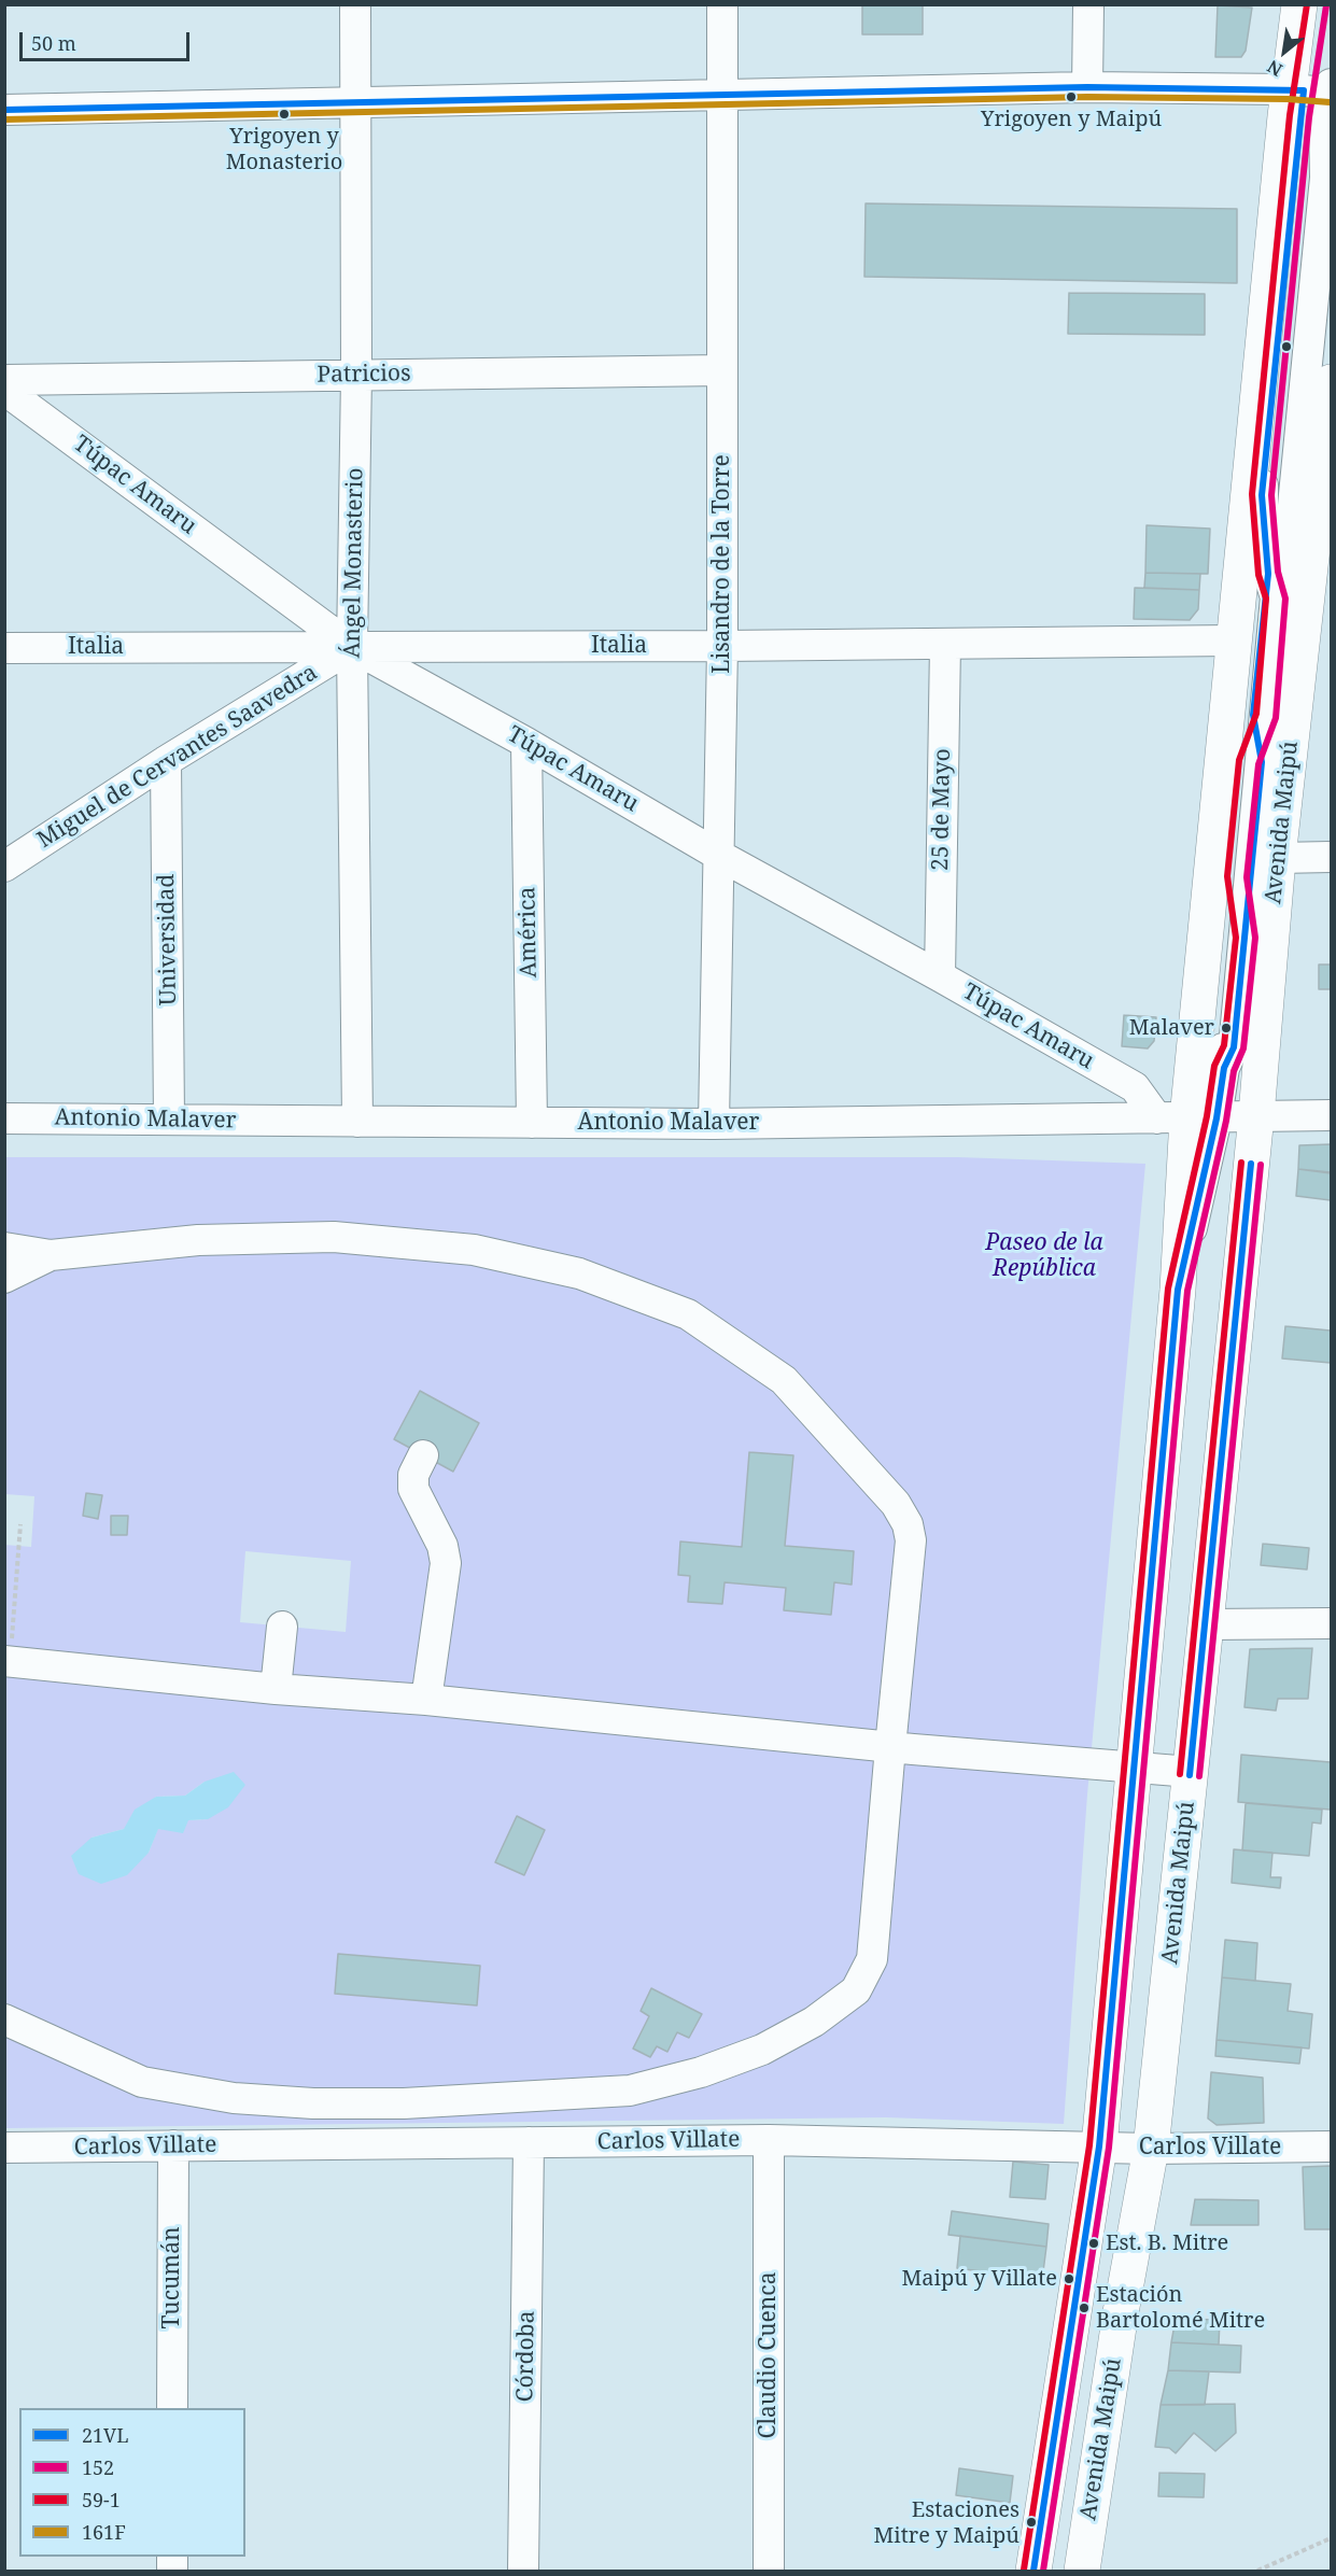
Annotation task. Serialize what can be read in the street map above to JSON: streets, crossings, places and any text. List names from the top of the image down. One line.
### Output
{"streets":{"main road":["Avenida Maipú"],"street":["Patricios","Túpac Amaru","Ángel Monasterio","Lisandro de la Torre","Italia","Miguel de Cervantes Saavedra","25 de Mayo","América","Universidad","Antonio Malaver","Carlos Villate","Tucumán","Claudio Cuenca","Córdoba"]},"crossings":[["Patricios","Ángel Monasterio"],["Patricios","Lisandro de la Torre"],["Túpac Amaru","Ángel Monasterio"],["Túpac Amaru","Lisandro de la Torre"],["Túpac Amaru","Italia"],["Túpac Amaru","Miguel de Cervantes Saavedra"],["Túpac Amaru","25 de Mayo"],["Túpac Amaru","Avenida Maipú"],["Túpac Amaru","América"],["Túpac Amaru","Antonio Malaver"],["Ángel Monasterio","Italia"],["Ángel Monasterio","Miguel de Cervantes Saavedra"],["Ángel Monasterio","Antonio Malaver"],["Lisandro de la Torre","Italia"],["Lisandro de la Torre","Antonio Malaver"],["Italia","Miguel de Cervantes Saavedra"],["Italia","25 de Mayo"],["Italia","Avenida Maipú"],["Miguel de Cervantes Saavedra","Universidad"],["Avenida Maipú","Antonio Malaver"],["Avenida Maipú","Carlos Villate"],["América","Antonio Malaver"],["Universidad","Antonio Malaver"],["Carlos Villate","Tucumán"],["Carlos Villate","Claudio Cuenca"],["Carlos Villate","Córdoba"]],"parks":["Paseo de la República"],"places":["Yrigoyen y Maipú","Yrigoyen y Monasterio","Malaver","Est. B. Mitre","Maipú y Villate","Estación Bartolomé Mitre","Estaciones Mitre y Maipú"],"lines":["transit line 59-1","transit line 152","transit line 21VL","transit line 161F"],"legend":["21VL","152","59-1","161F"],"scale_bar":"50 m","north":"bottom left"}
